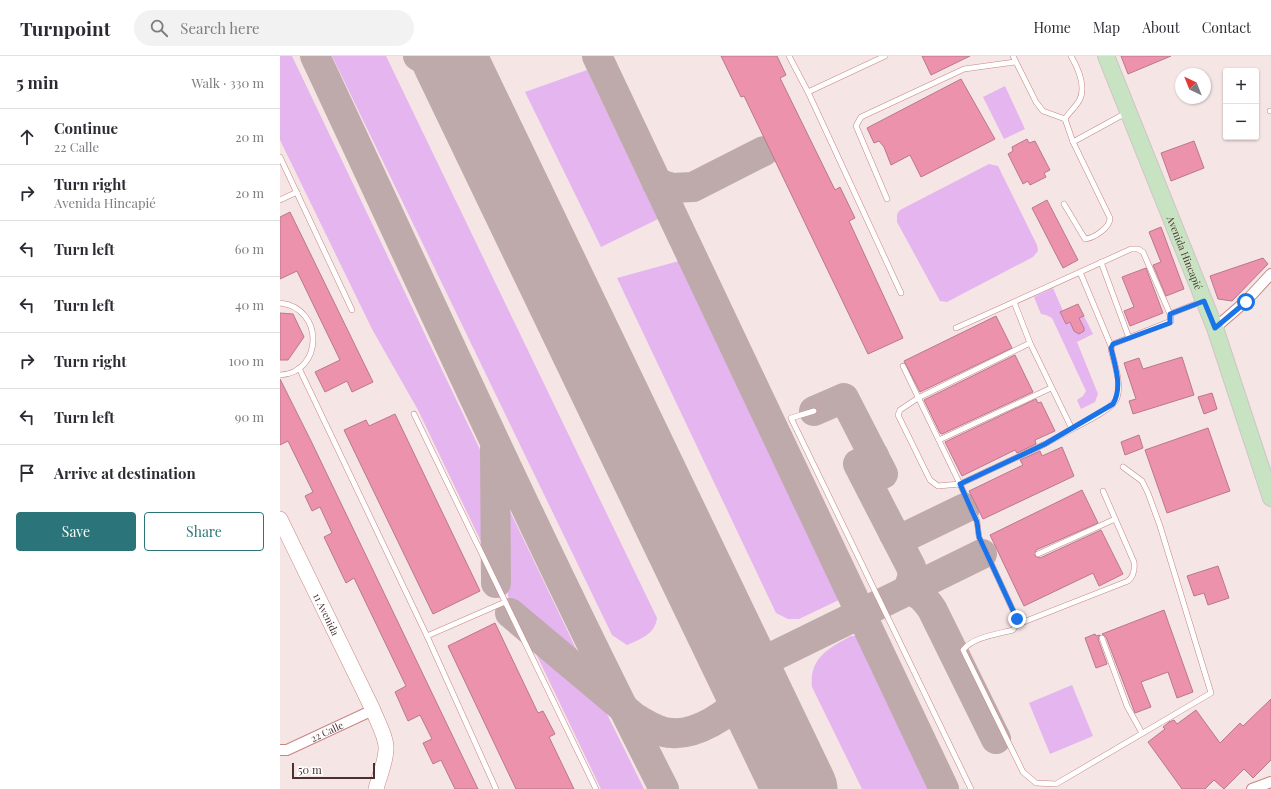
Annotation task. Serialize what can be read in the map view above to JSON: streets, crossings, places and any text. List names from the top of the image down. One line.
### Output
{"streets":{"main road":["Avenida Hincapié","11 Avenida"],"street":["22 Calle"]},"crossings":[["11 Avenida","22 Calle"]],"scale_bar":"50 m","north":"top left","page":{"header":"Turnpoint","search":"Search here","nav":["Home","Map","About","Contact"],"heading":["5 min","Walk · 330 m"],"map_buttons":["+","−"],"list":[["Continue","22 Calle","20 m"],["Turn right","Avenida Hincapié","20 m"],["Turn left","60 m"],["Turn left","40 m"],["Turn right","100 m"],["Turn left","90 m"],"Arrive at destination"],"buttons":["Save","Share"],"scale":"50 m"}}
